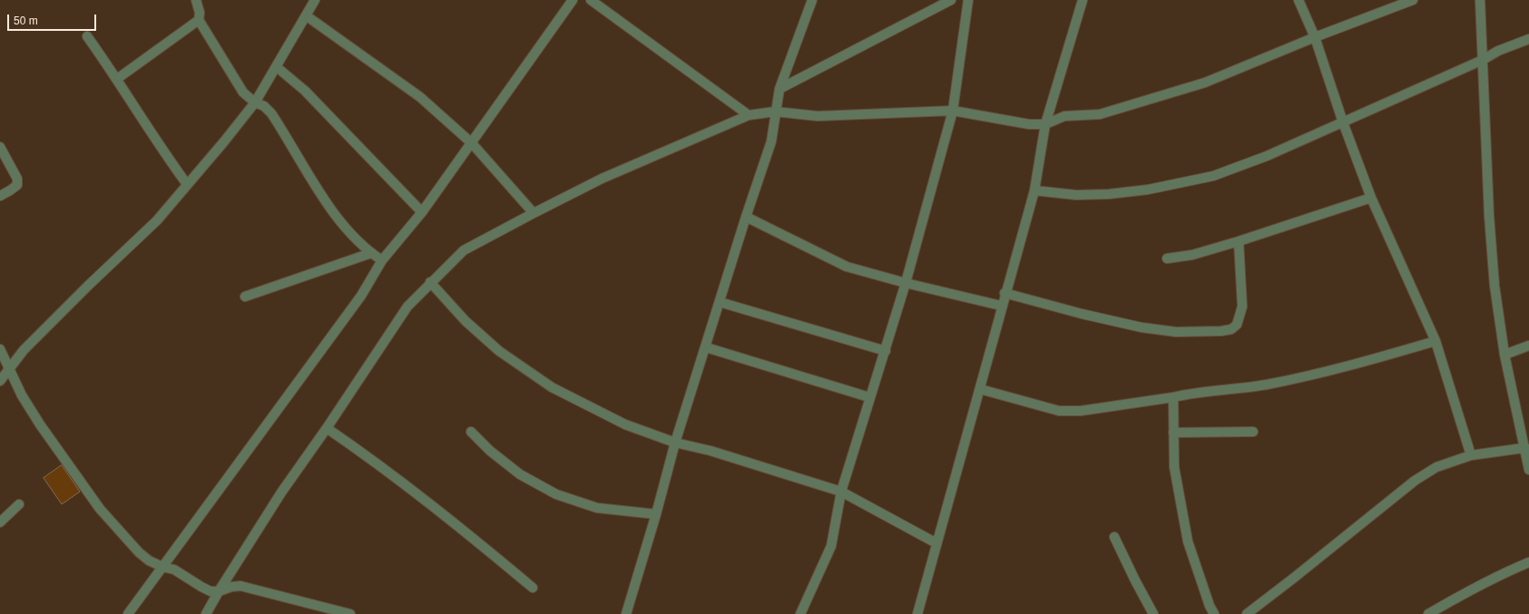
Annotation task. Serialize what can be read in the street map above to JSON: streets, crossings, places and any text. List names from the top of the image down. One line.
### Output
{"scale_bar":"50 m"}
